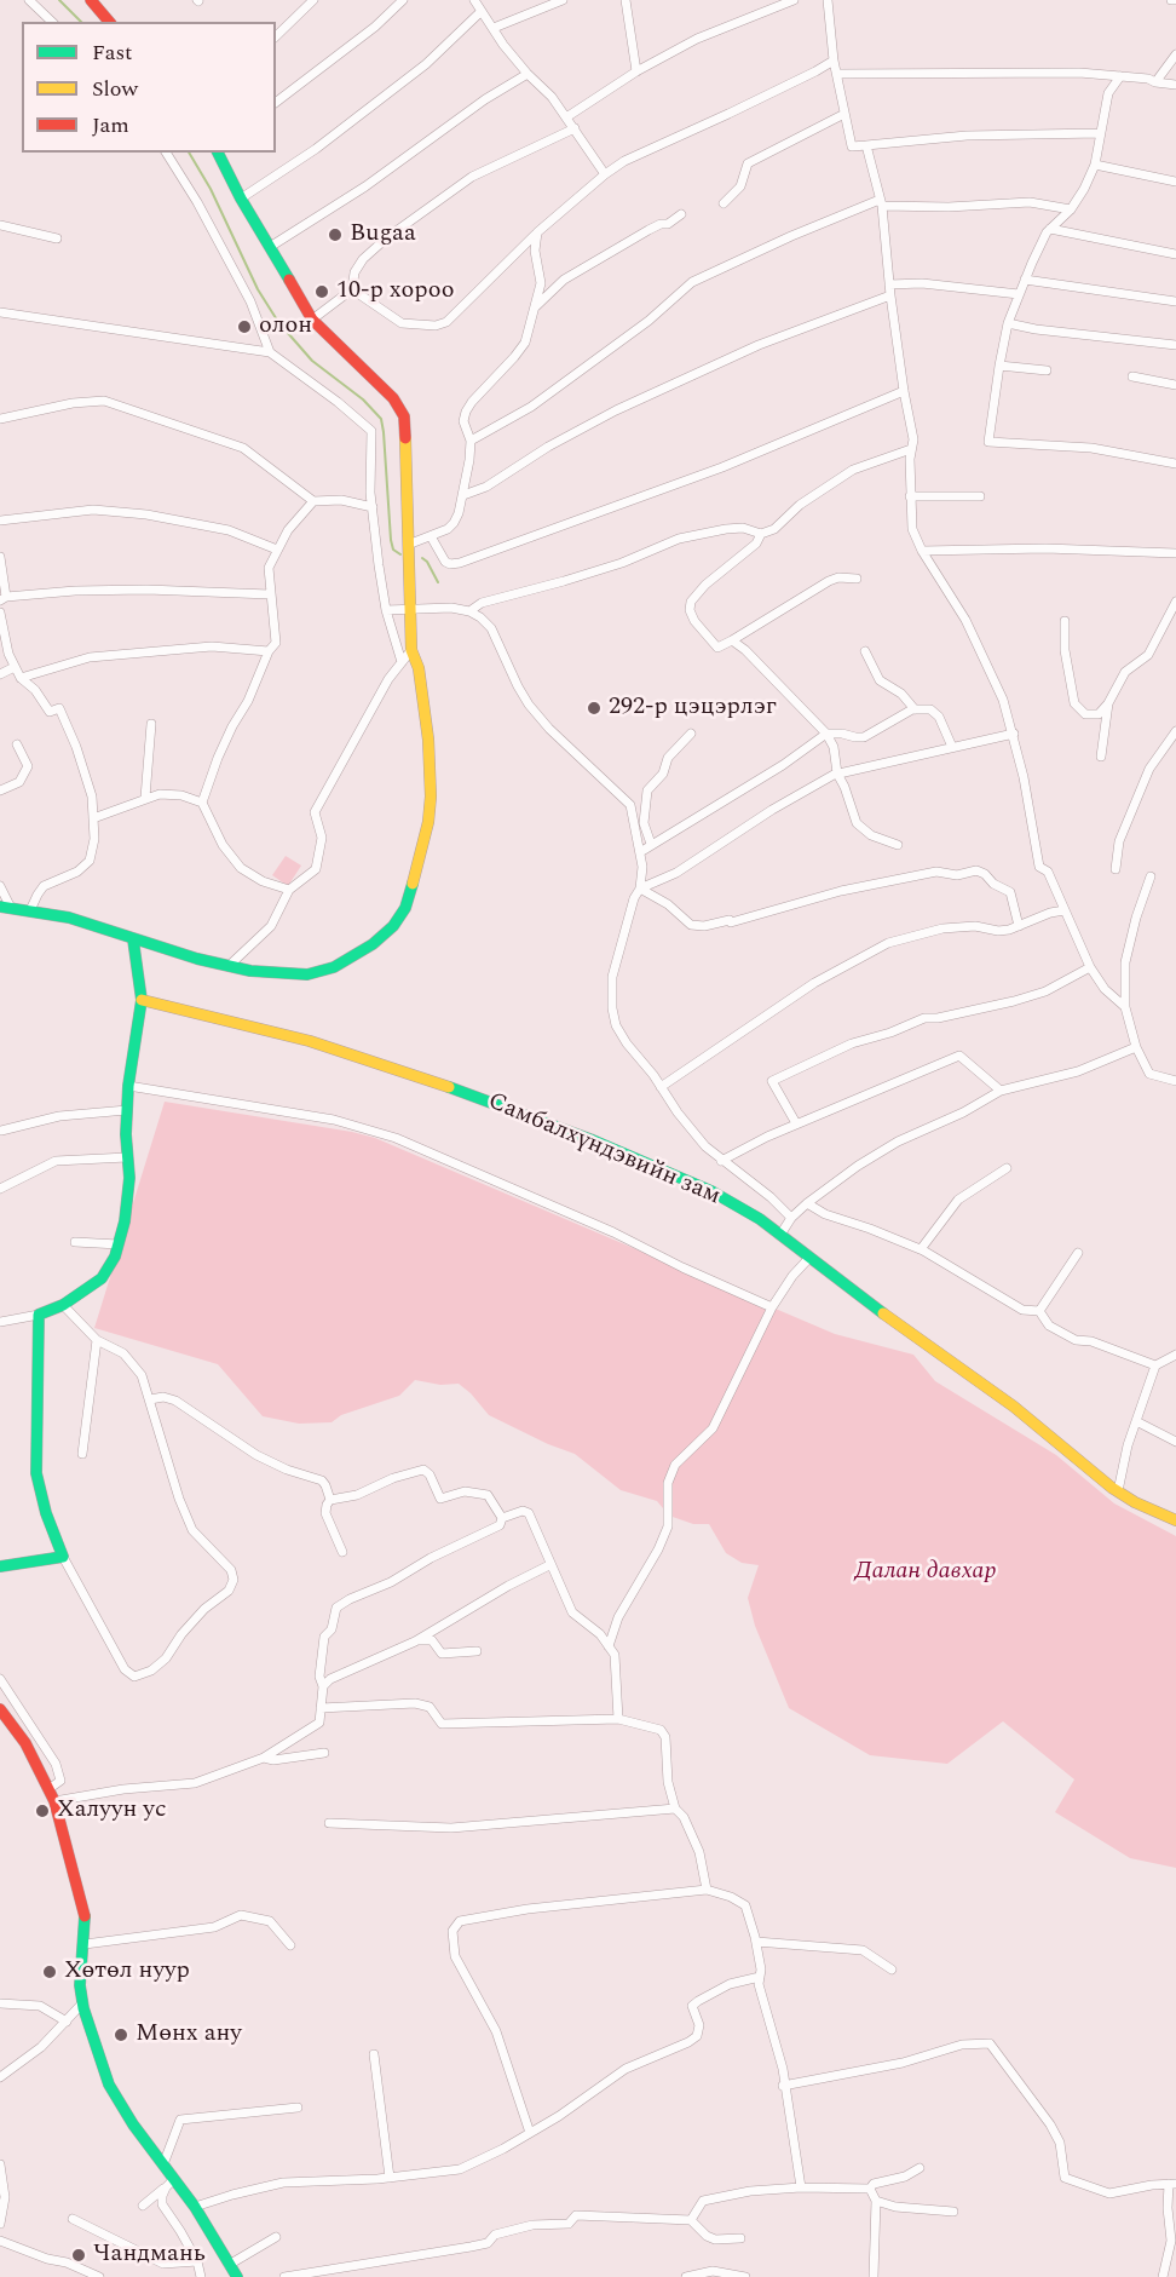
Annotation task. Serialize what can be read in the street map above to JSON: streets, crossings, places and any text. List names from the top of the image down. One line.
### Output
{"streets":{"street":["Самбалхүндэвийн зам"]},"parks":["Далан давхар"],"places":["Bugaa","10-р хороо","олон","292-р цэцэрлэг","Халуун ус","Хөтөл нуур","Мөнх ану","Чандмань"],"legend":["Fast","Slow","Jam"]}
